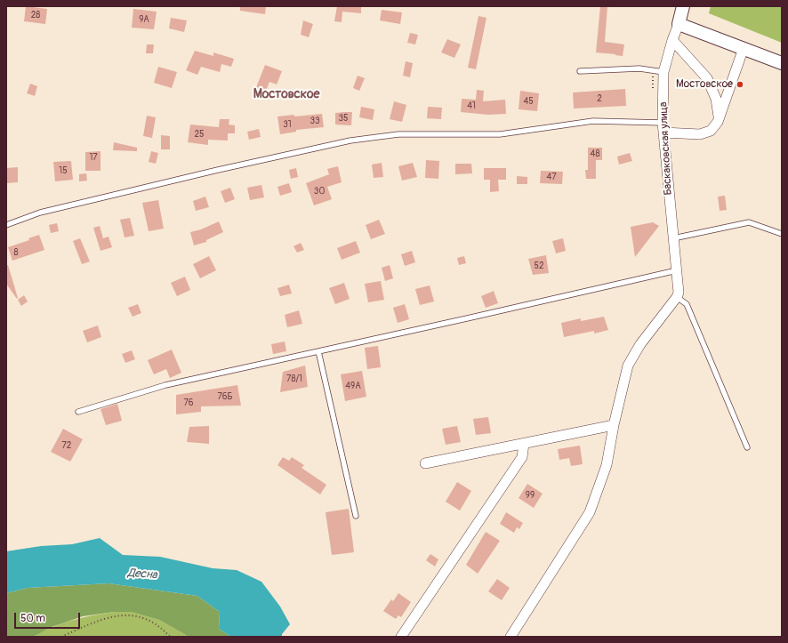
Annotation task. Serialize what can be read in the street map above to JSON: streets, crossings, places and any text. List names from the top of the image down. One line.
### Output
{"streets":{"street":["Баскаковская улица"]},"districts":["Мостовское"],"water":["Десна"],"places":["Мостовское"],"house_numbers":["28","9А","2","45","41","35","33","31","25","48","17","15","47","30","8","52","78/1","49А","76Б","76","72","99"],"scale_bar":"50 m"}
